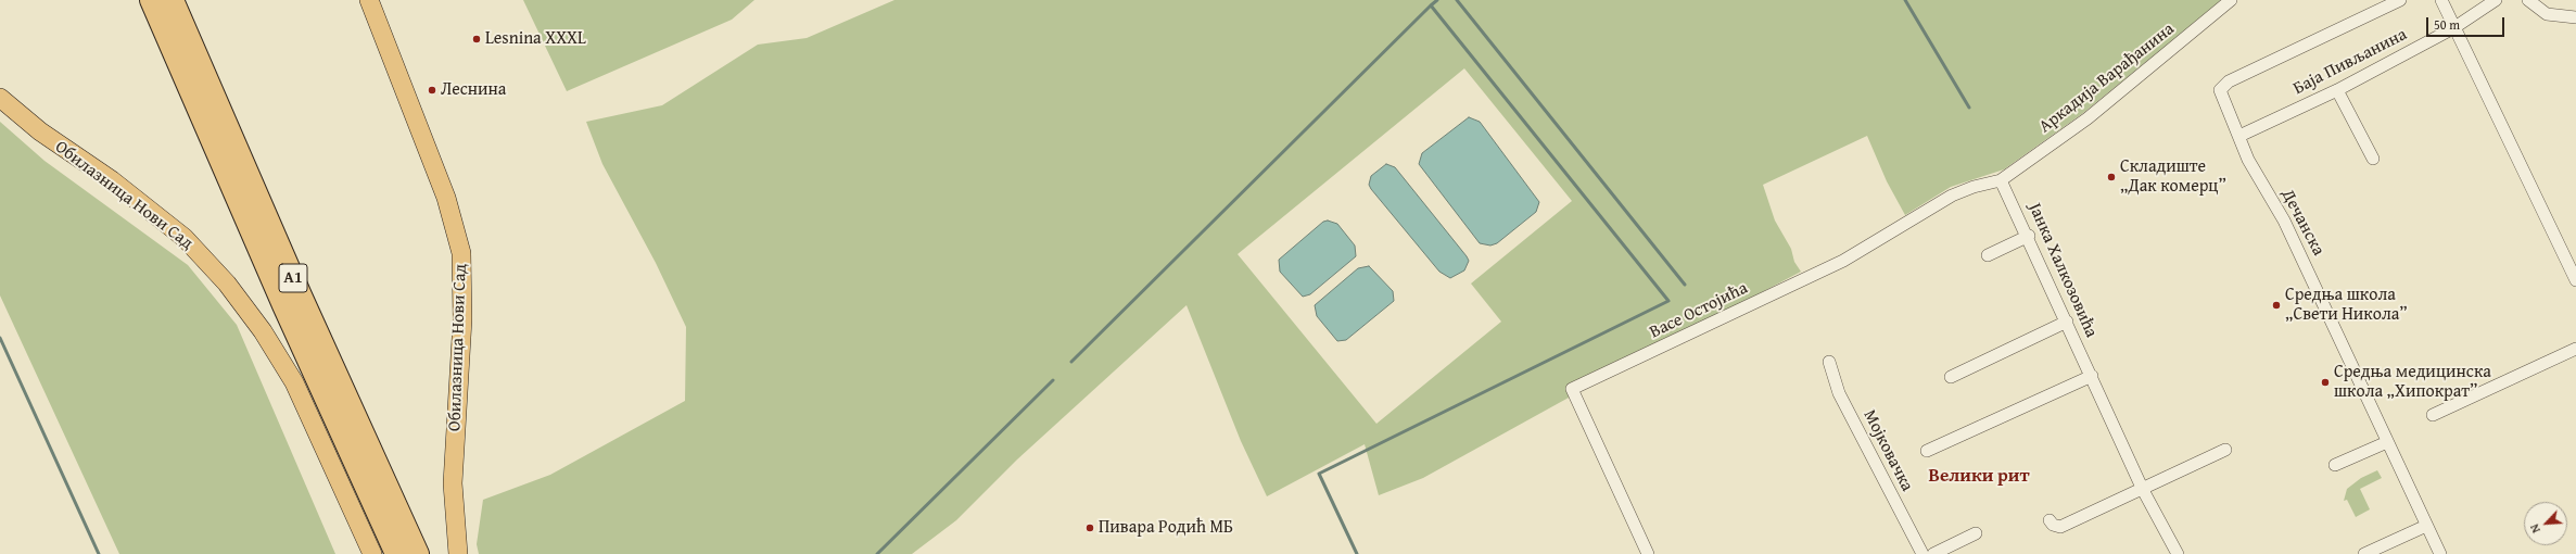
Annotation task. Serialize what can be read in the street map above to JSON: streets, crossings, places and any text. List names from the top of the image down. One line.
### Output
{"streets":{"highway":["A1"],"main road":["Обилазница Нови Сад"],"street":["Баја Пивљанина","Аркадија Варађанина","Дечанска","Јанка Халкозовића","Васе Остојића","Мојковачка"]},"crossings":[["Баја Пивљанина","Дечанска"],["Аркадија Варађанина","Јанка Халкозовића"],["Аркадија Варађанина","Васе Остојића"],["Јанка Халкозовића","Васе Остојића"]],"districts":["Велики рит"],"places":["Lesnina XXXL","Леснина","Складиште „Дак комерц”","Средња школа „Свети Никола”","Средња медицинска школа „Хипократ”","Пивара Родић МБ"],"scale_bar":"50 m","north":"bottom left"}
